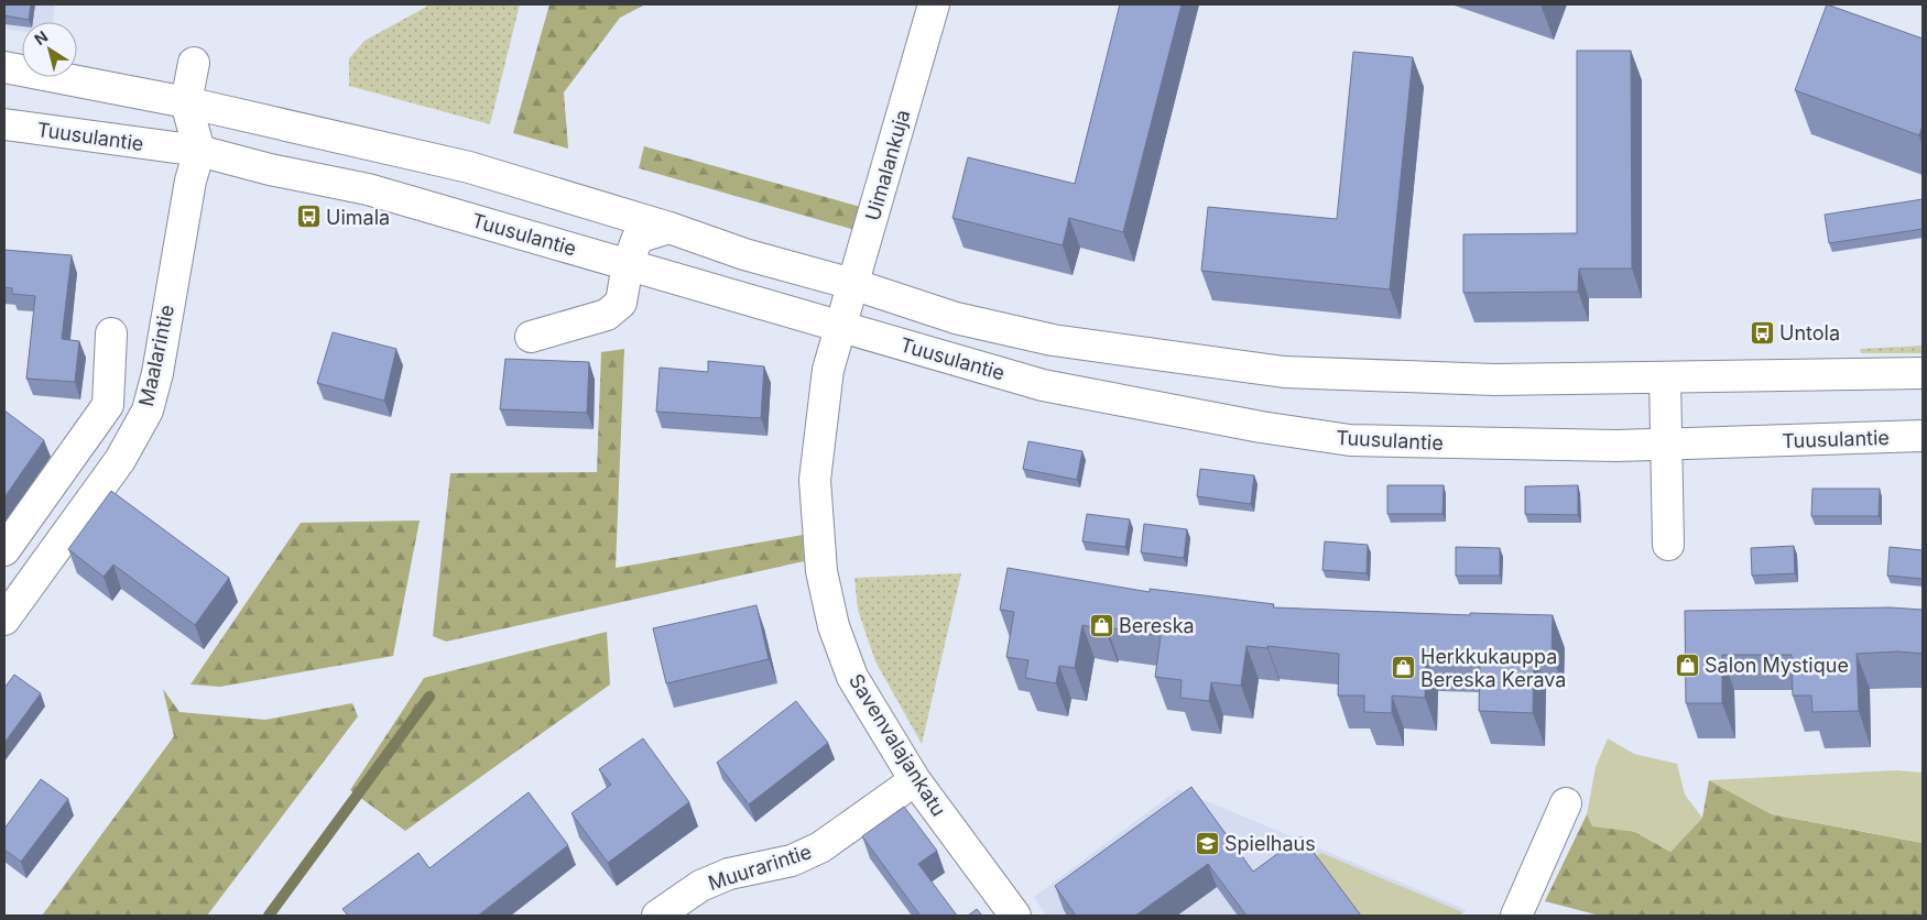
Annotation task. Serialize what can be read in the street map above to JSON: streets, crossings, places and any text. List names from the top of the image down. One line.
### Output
{"streets":{"main road":["Tuusulantie","Uimalankuja","Maalarintie","Savenvalajankatu","Muurarintie"]},"crossings":[["Tuusulantie","Uimalankuja"],["Tuusulantie","Maalarintie"],["Tuusulantie","Savenvalajankatu"],["Uimalankuja","Savenvalajankatu"],["Savenvalajankatu","Muurarintie"]],"places":{"bus stop":["Uimala","Untola"],"shop":["Bereska","Salon Mystique","Herkkukauppa Bereska Kerava"],"school or university":["Spielhaus"]},"north":"top left"}
